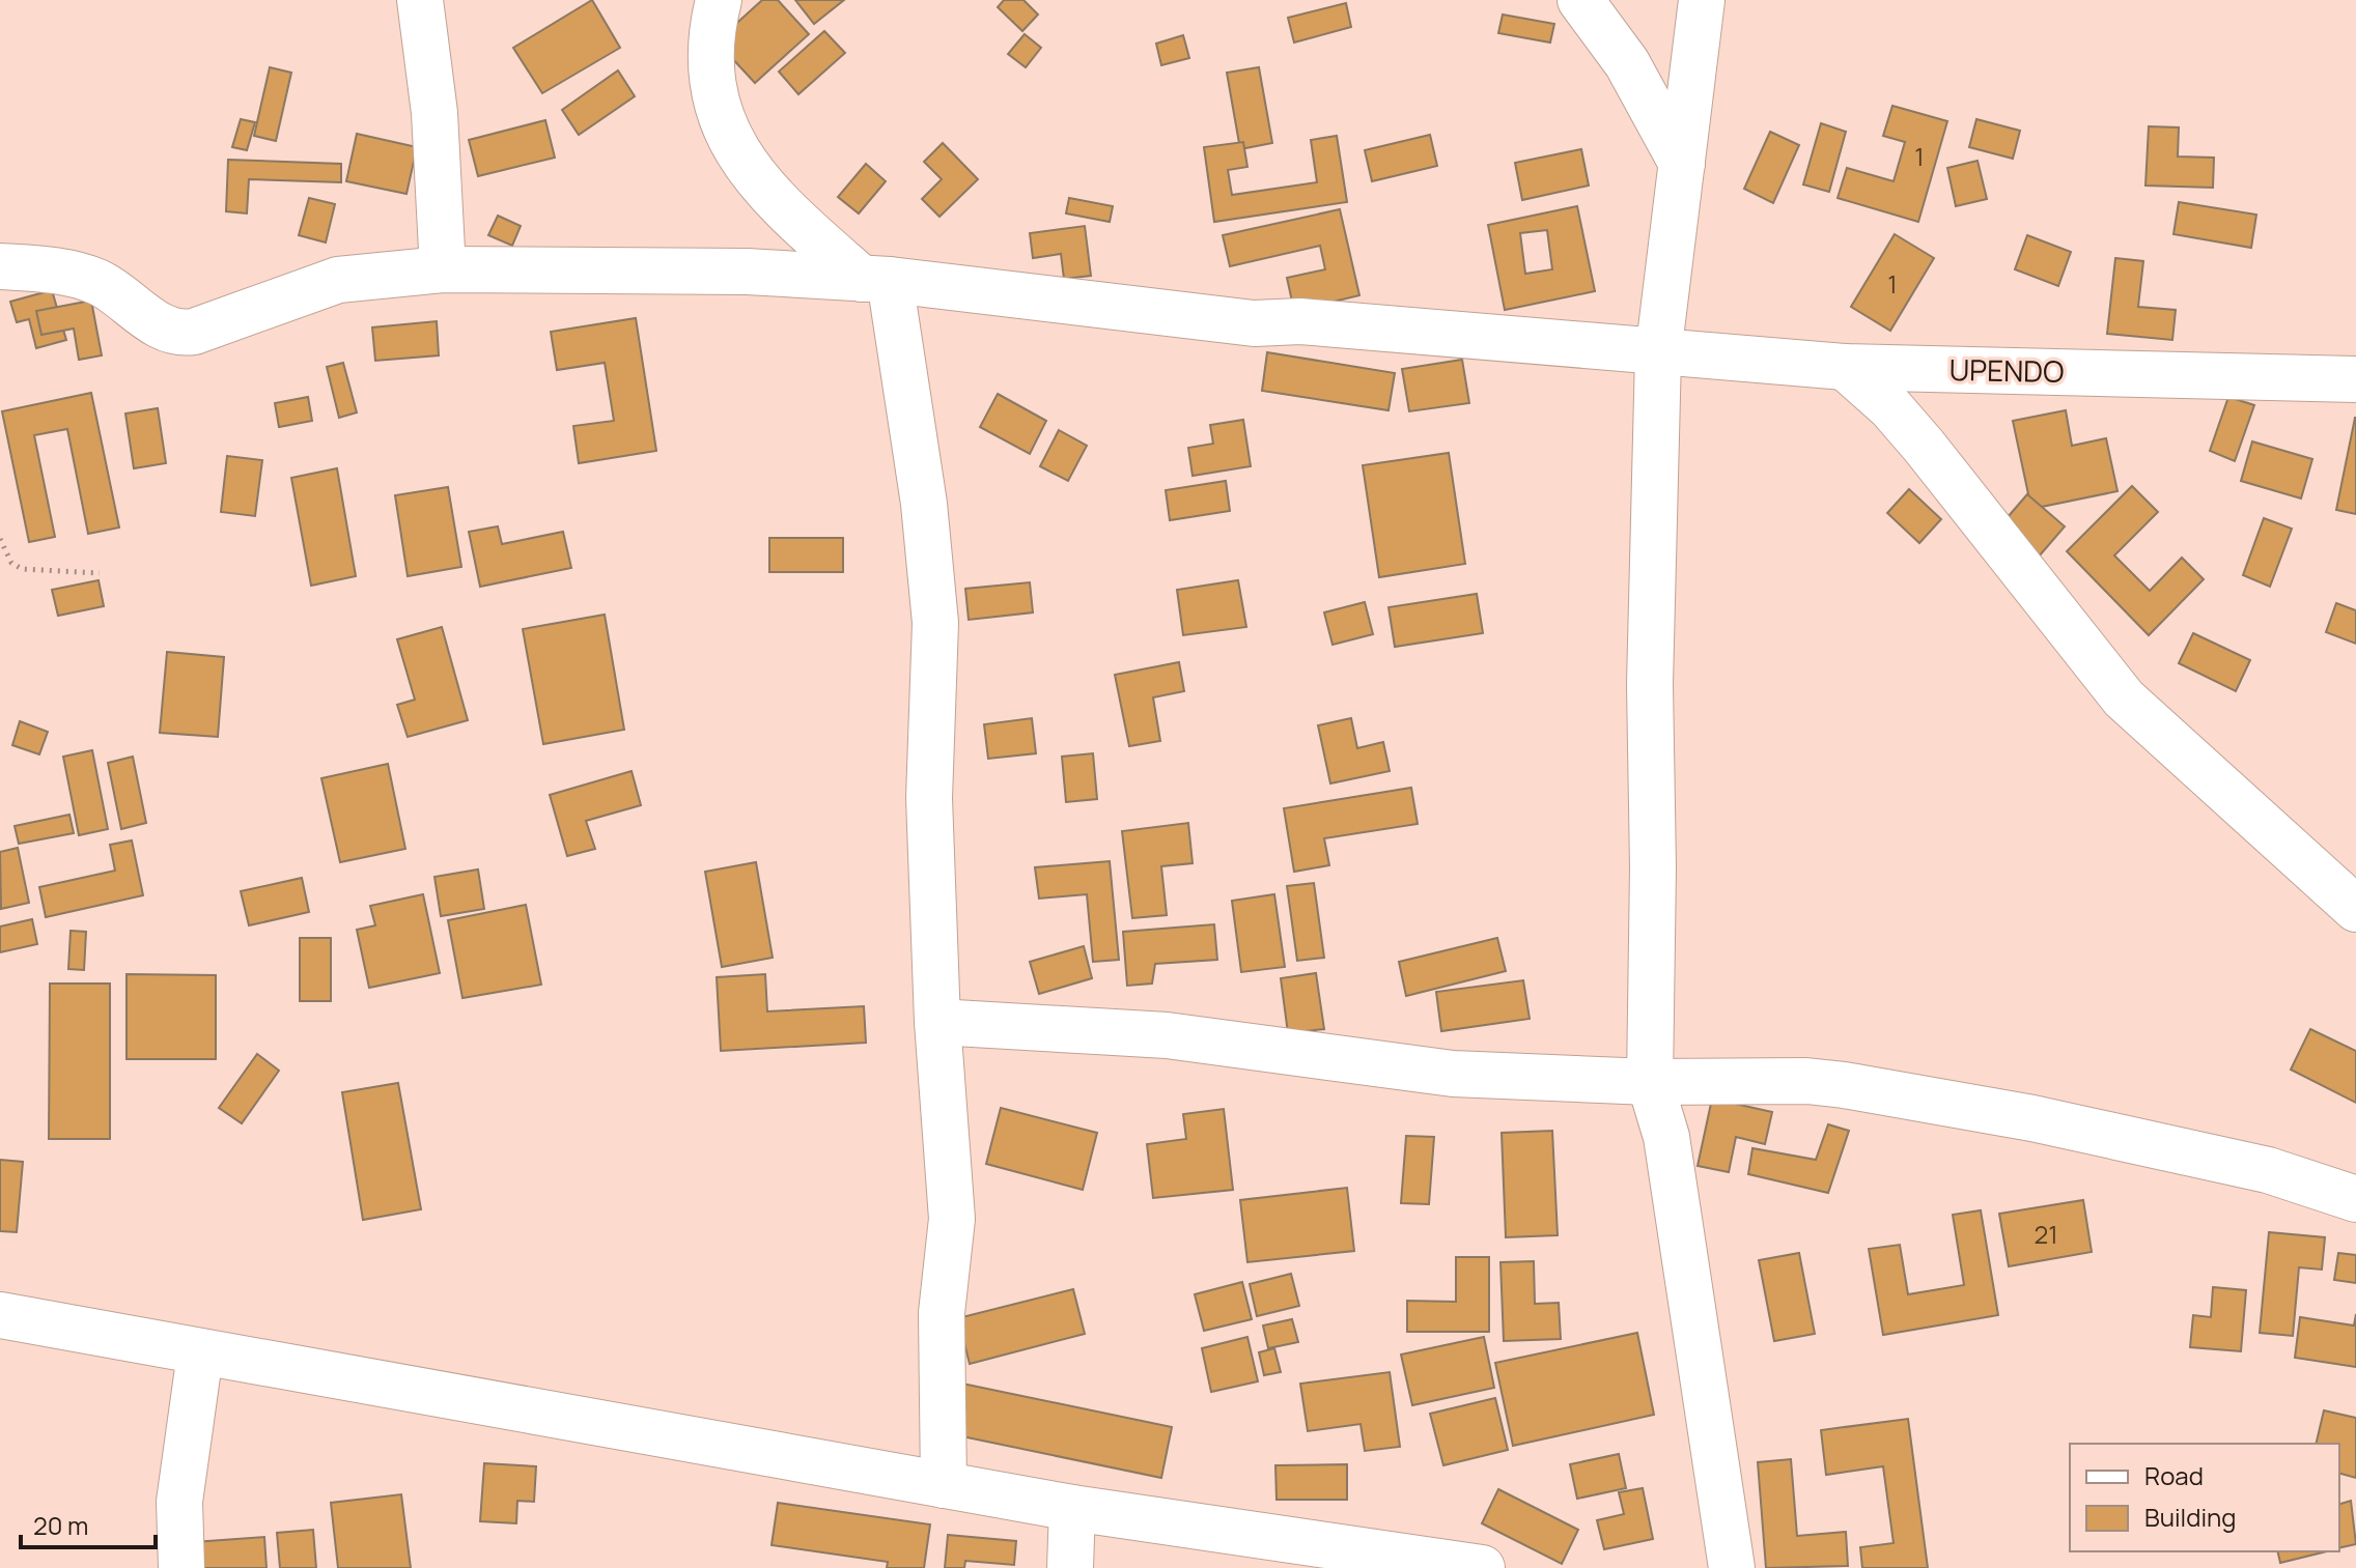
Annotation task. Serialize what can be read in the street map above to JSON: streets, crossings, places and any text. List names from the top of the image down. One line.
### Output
{"streets":{"street":["UPENDO"]},"house_numbers":["1","1","21"],"legend":["Road","Building"],"scale_bar":"20 m"}
